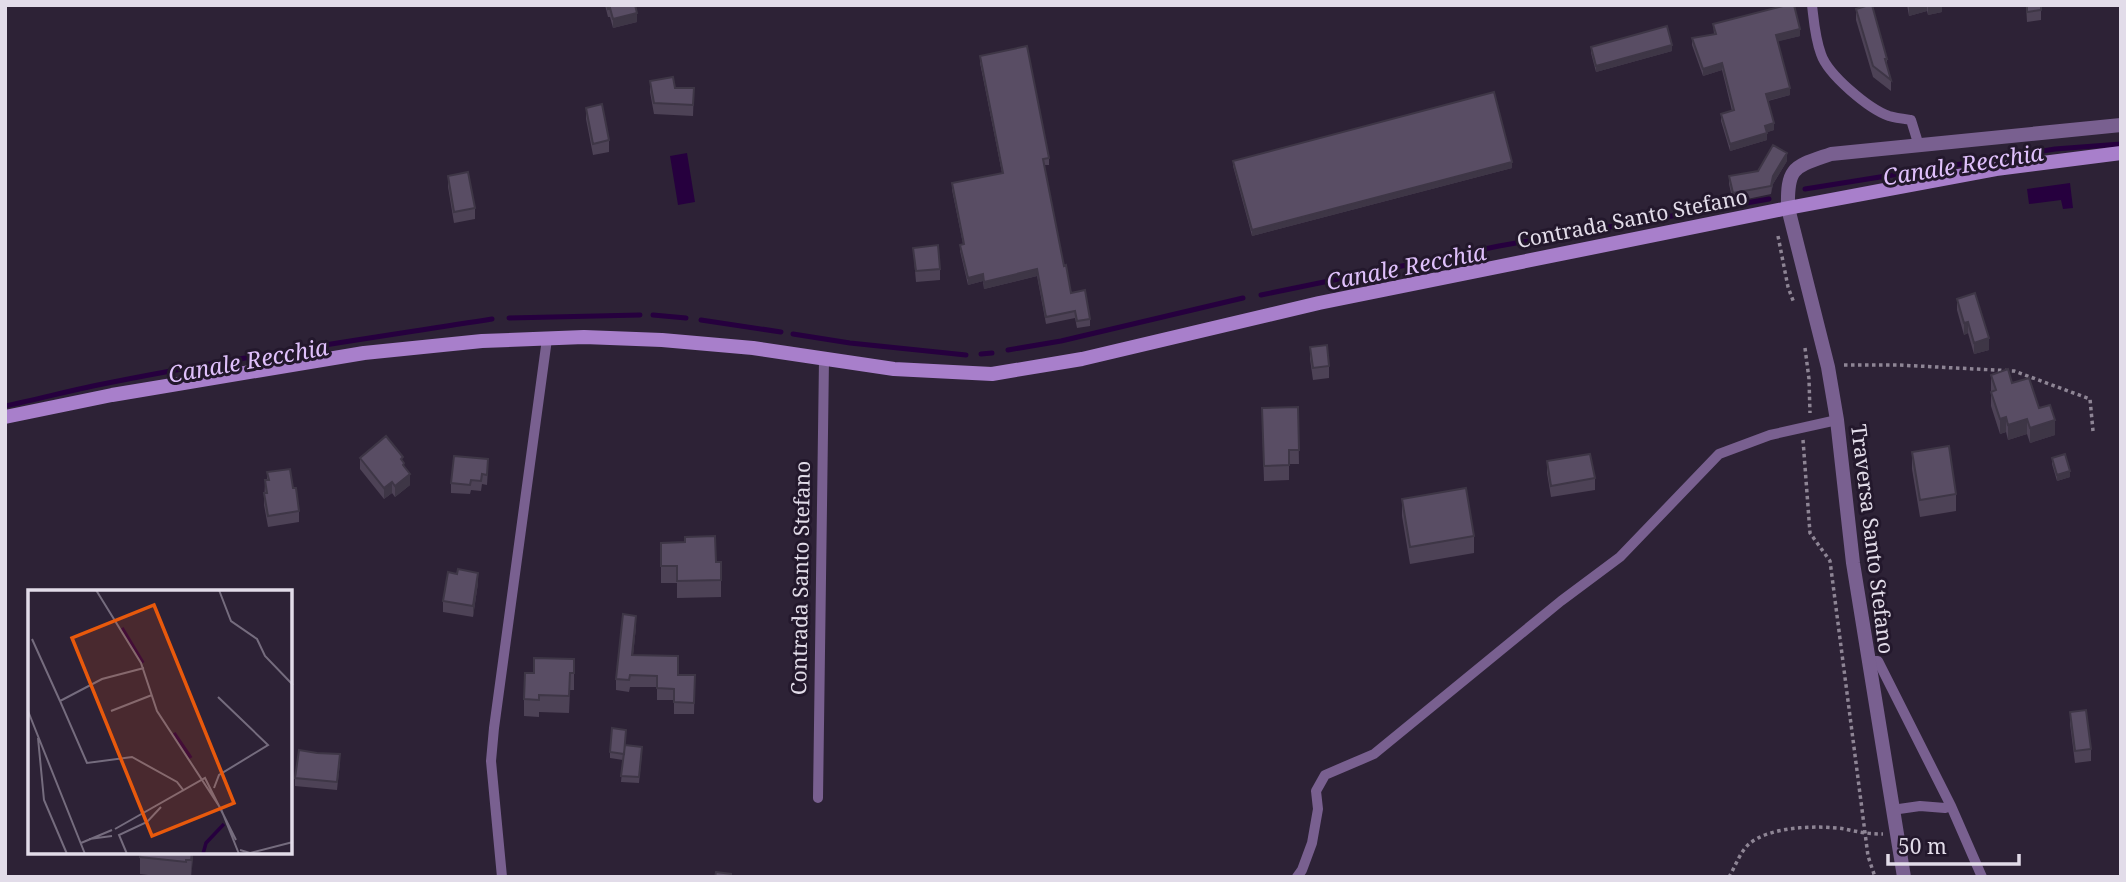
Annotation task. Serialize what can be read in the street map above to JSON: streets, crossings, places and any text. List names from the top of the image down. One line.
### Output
{"streets":{"street":["Contrada Santo Stefano","Traversa Santo Stefano"]},"crossings":[["Contrada Santo Stefano","Traversa Santo Stefano"]],"water":["Canale Recchia"],"scale_bar":"50 m"}
